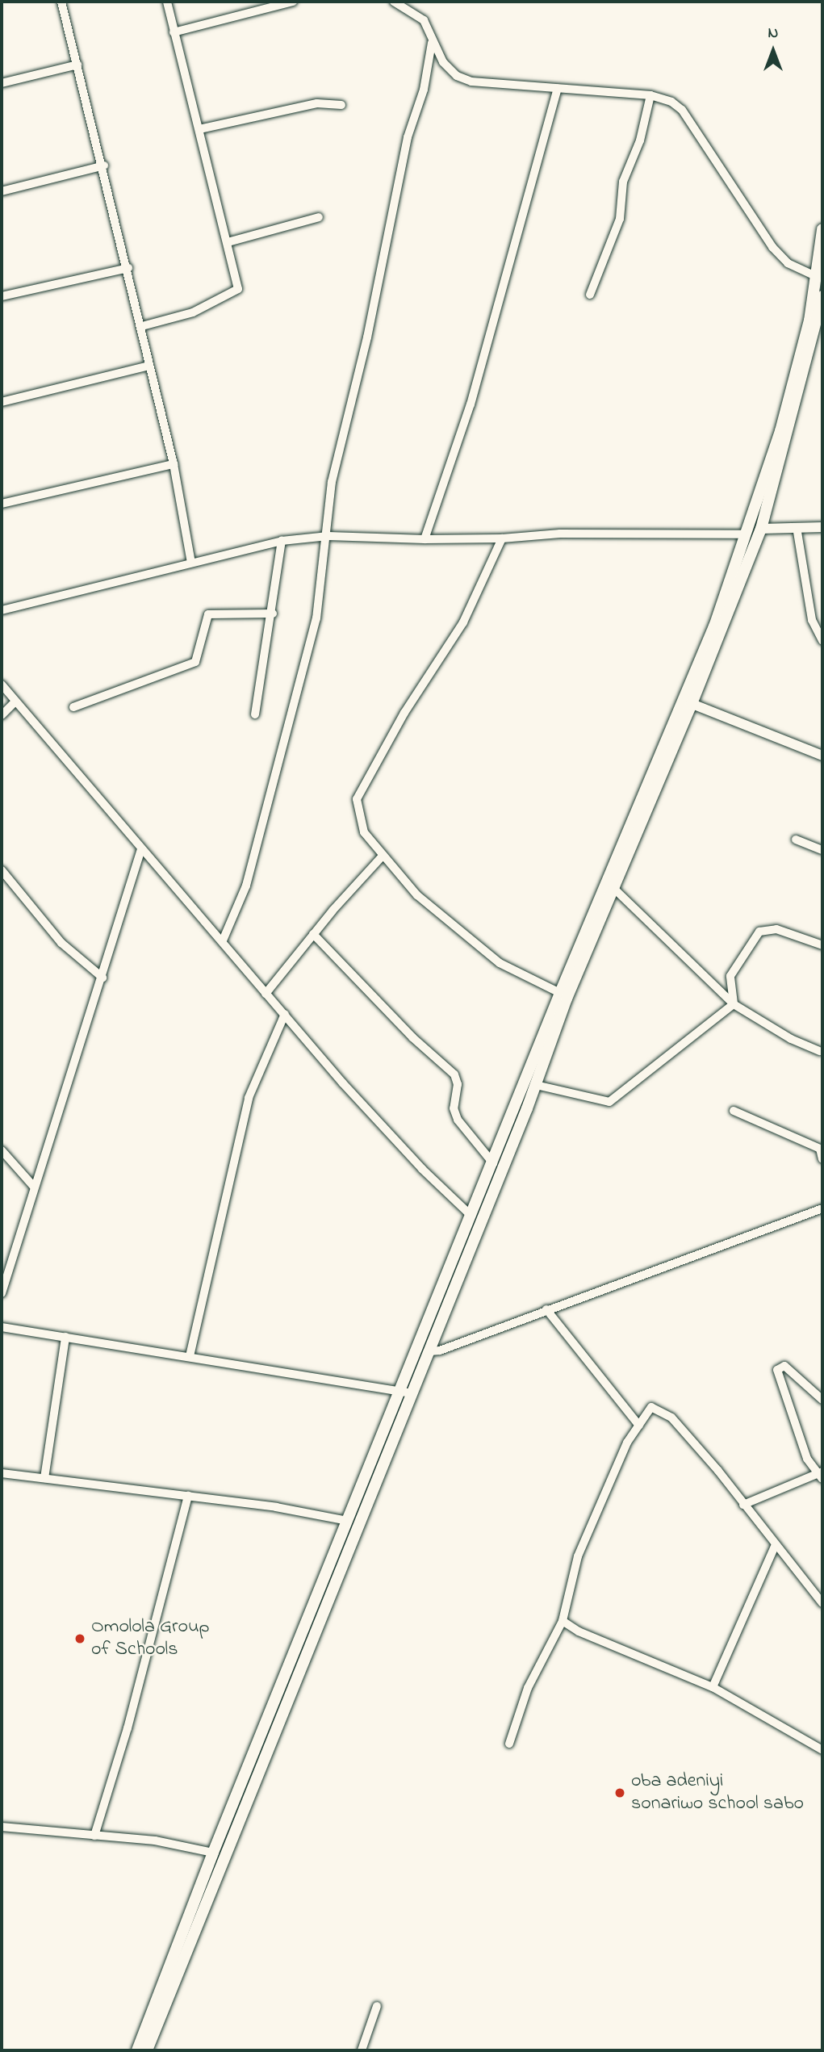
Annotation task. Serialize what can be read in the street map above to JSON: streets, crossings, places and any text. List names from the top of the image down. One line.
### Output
{"places":["Omolola Group of Schools","oba adeniyi sonariwo school sabo"],"north":"top"}
